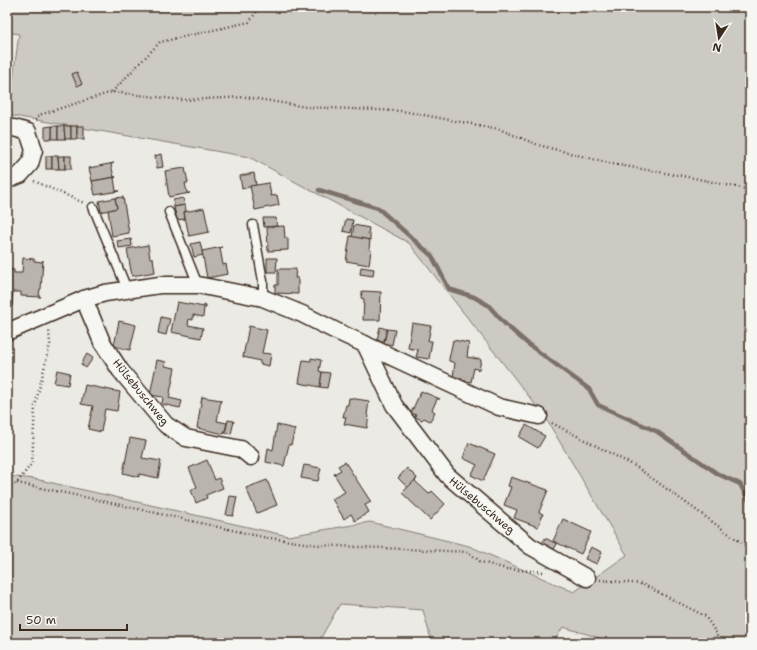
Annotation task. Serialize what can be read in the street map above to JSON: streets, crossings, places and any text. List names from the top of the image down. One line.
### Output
{"streets":{"street":["Hülsebuschweg"]},"scale_bar":"50 m","north":"bottom"}
